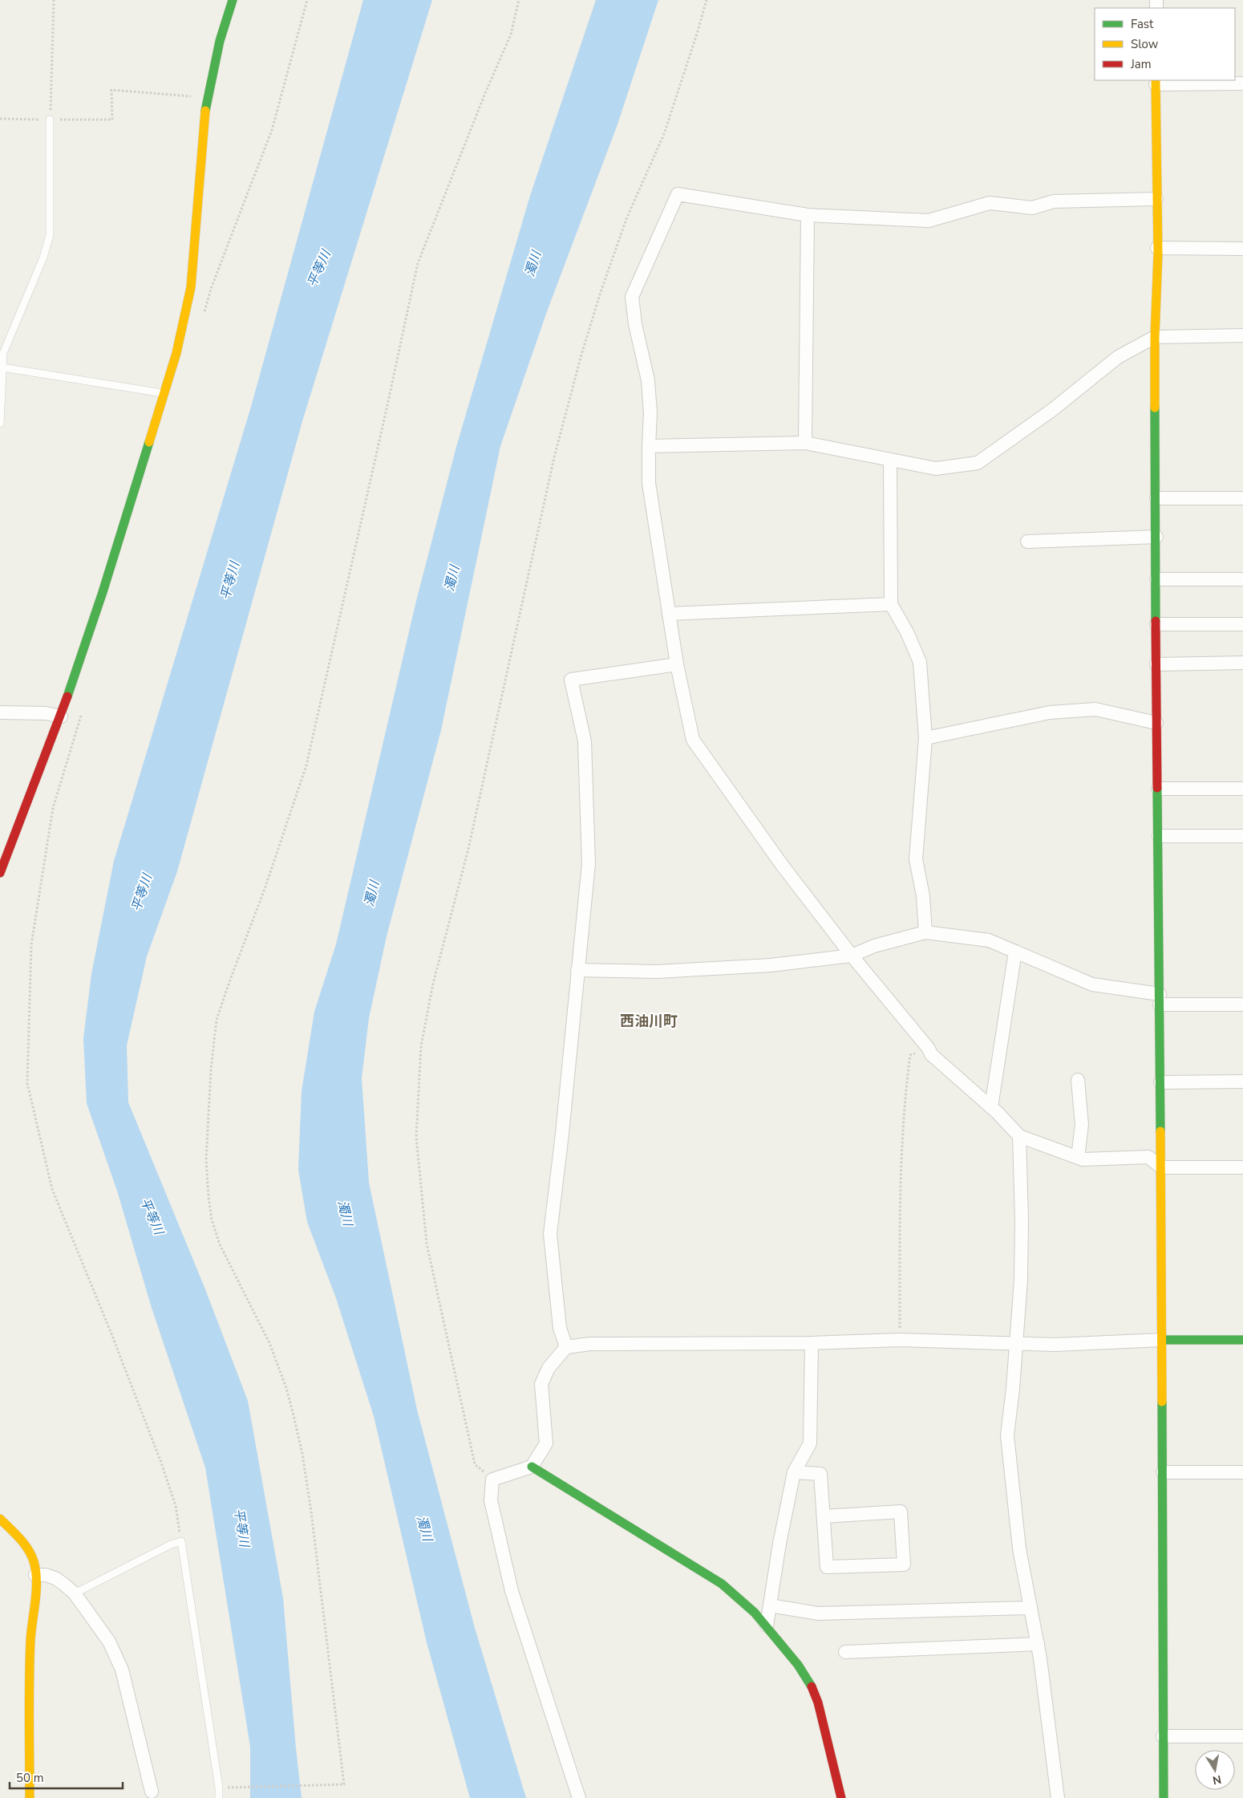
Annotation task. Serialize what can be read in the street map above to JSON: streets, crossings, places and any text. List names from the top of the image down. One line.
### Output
{"districts":["西油川町"],"water":["濁川","平等川"],"legend":["Fast","Slow","Jam"],"scale_bar":"50 m","north":"bottom"}
